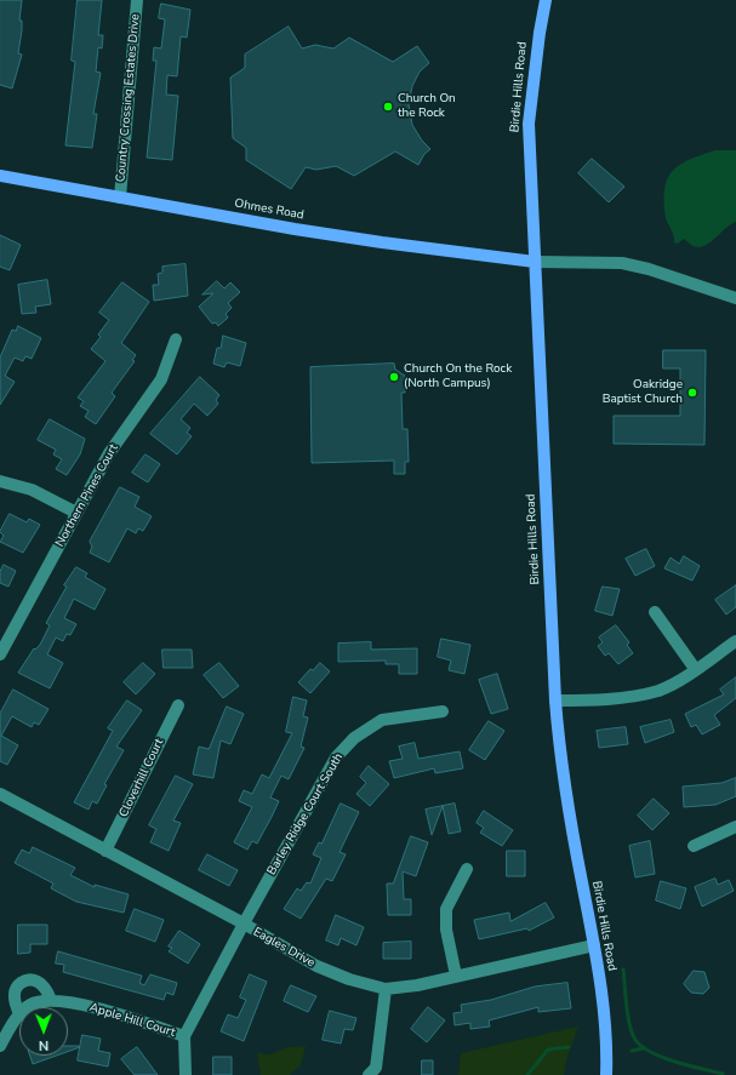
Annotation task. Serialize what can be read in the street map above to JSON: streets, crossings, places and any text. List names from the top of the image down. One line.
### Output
{"streets":{"main road":["Birdie Hills Road","Ohmes Road"],"street":["Country Crossing Estates Drive","Northern Pines Court","Cloverhill Court","Barley Ridge Court South","Eagles Drive","Apple Hill Court"]},"crossings":[["Birdie Hills Road","Ohmes Road"],["Birdie Hills Road","Eagles Drive"],["Country Crossing Estates Drive","Ohmes Road"],["Cloverhill Court","Eagles Drive"],["Barley Ridge Court South","Eagles Drive"],["Barley Ridge Court South","Apple Hill Court"]],"places":["Church On the Rock","Church On the Rock (North Campus)","Oakridge Baptist Church"],"north":"bottom"}
